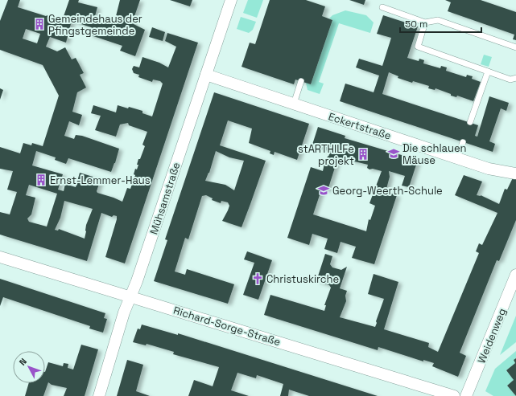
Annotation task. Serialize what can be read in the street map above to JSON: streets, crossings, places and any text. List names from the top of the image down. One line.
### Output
{"streets":{"street":["Eckertstraße","Mühsamstraße","Richard-Sorge-Straße","Weidenweg"]},"crossings":[["Eckertstraße","Mühsamstraße"],["Mühsamstraße","Richard-Sorge-Straße"]],"places":{"building":["Gemeindehaus der Pfingstgemeinde","stARTHILFe projekt","Ernst-Lemmer-Haus"],"school or university":["Die schlauen Mäuse","Georg-Weerth-Schule"],"church":["Christuskirche"]},"scale_bar":"50 m","north":"top left"}
